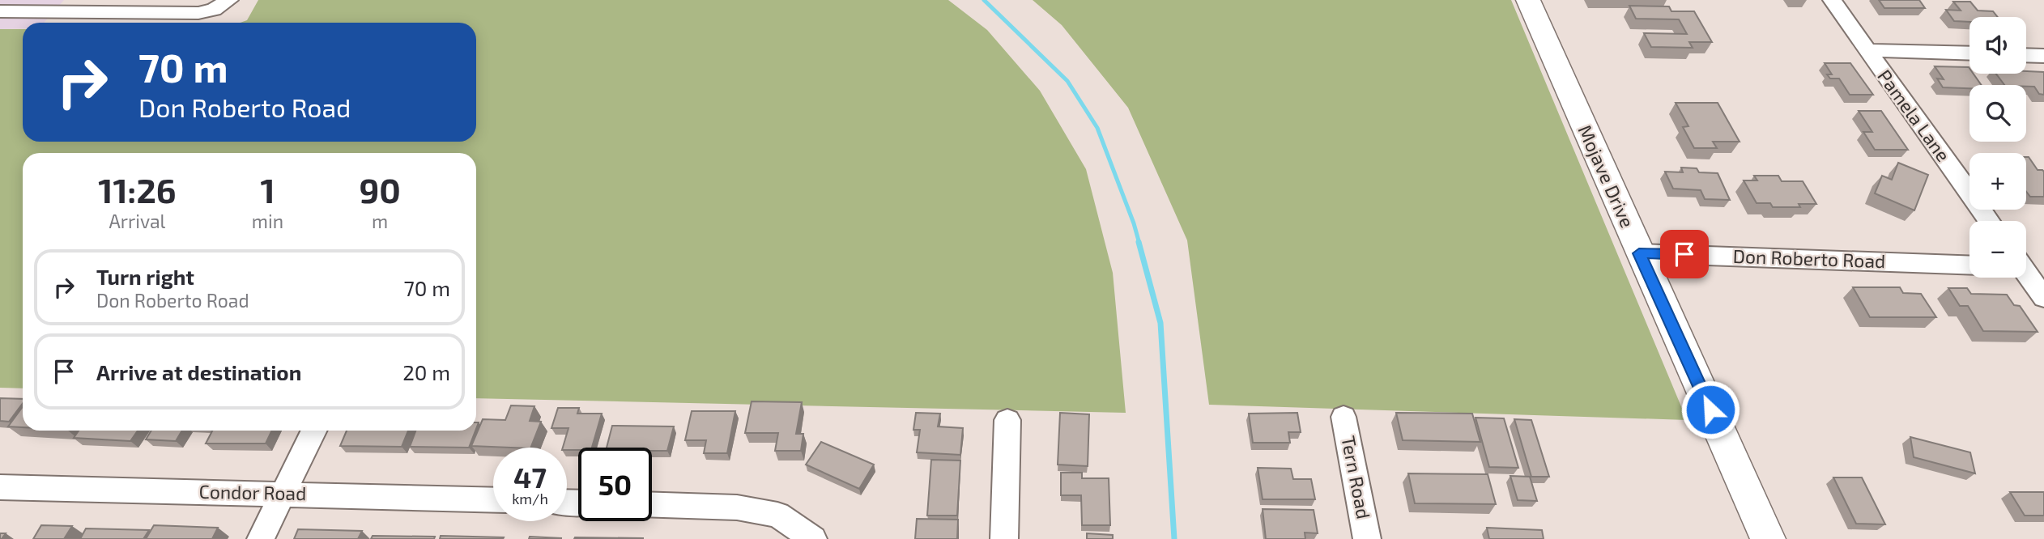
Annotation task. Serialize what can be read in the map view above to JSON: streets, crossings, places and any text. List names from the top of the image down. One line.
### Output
{"streets":{"main road":["Mojave Drive"],"street":["Pamela Lane","Don Roberto Road","Tern Road","Condor Road"]},"crossings":[["Mojave Drive","Don Roberto Road"]],"page":{"map_buttons":["+","−"],"turn":["70 m","Don Roberto Road"],"eta":["11:26","Arrival","1","min","90","m"],"list":[{"name":"Turn right","note":"Don Roberto Road","value":"70 m"},{"name":"Arrive at destination","value":"20 m"}],"speed":"47 km/h","limit":"50"}}
